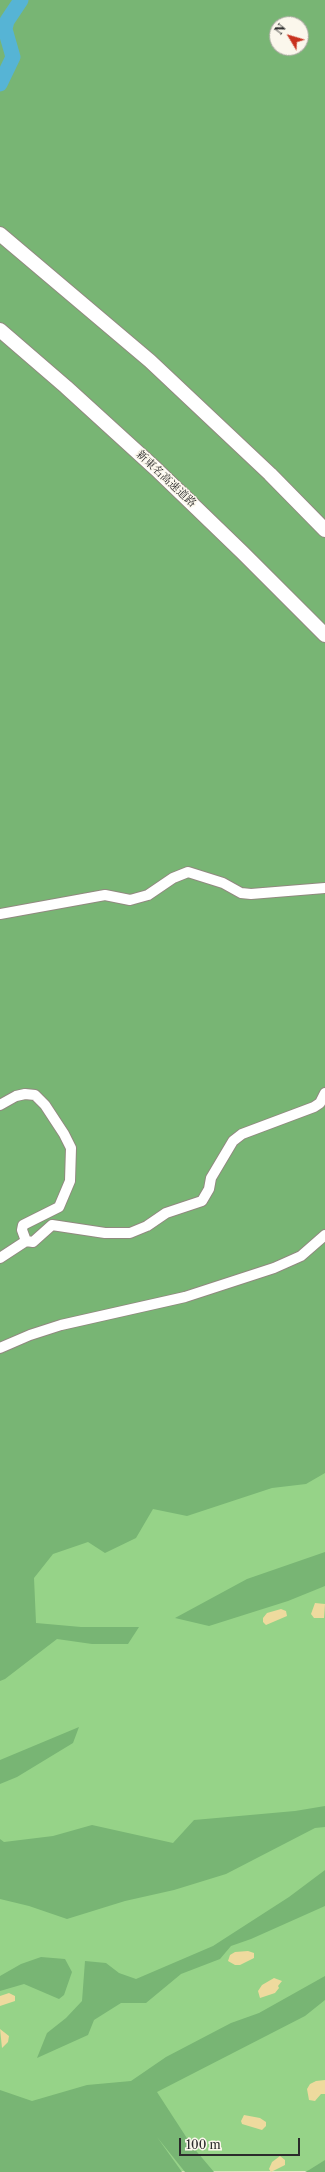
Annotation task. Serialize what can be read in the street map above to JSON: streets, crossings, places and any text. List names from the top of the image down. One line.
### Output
{"streets":{"highway":["新東名高速道路"]},"scale_bar":"100 m","north":"top left"}
